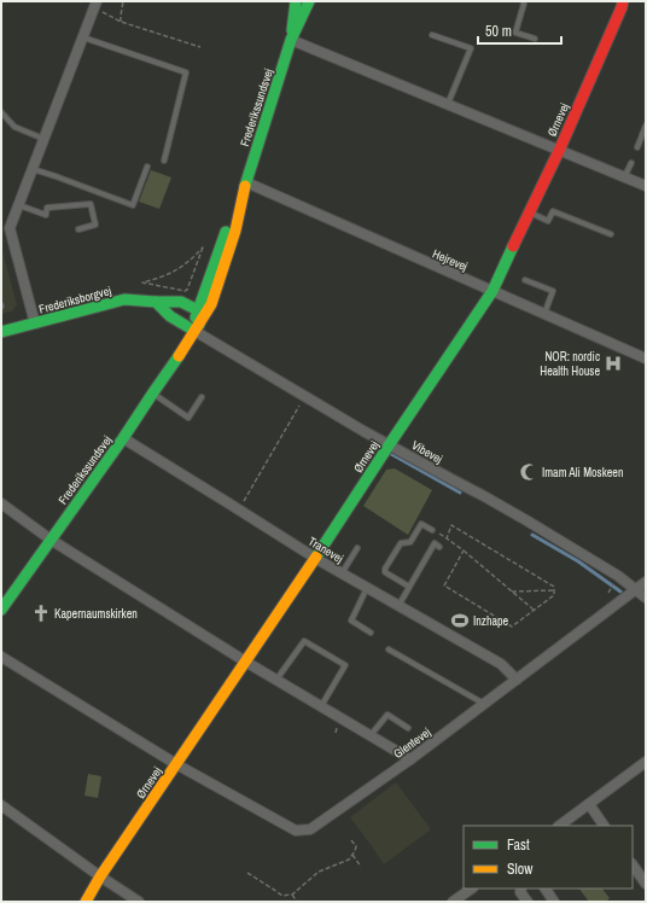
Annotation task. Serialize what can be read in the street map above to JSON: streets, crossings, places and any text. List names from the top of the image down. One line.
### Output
{"streets":{"street":["Frederikssundsvej","Ørnevej","Hejrevej","Frederiksborgvej","Vibevej","Tranevej","Glentevej"]},"crossings":[["Frederikssundsvej","Hejrevej"],["Frederikssundsvej","Frederiksborgvej"],["Frederikssundsvej","Vibevej"],["Frederikssundsvej","Tranevej"],["Ørnevej","Hejrevej"],["Ørnevej","Vibevej"],["Ørnevej","Tranevej"],["Ørnevej","Glentevej"],["Vibevej","Glentevej"],["Tranevej","Glentevej"]],"places":{"hospital":["NOR: nordic Health House"],"mosque":["Imam Ali Moskeen"],"church":["Kapernaumskirken"],"sports":["Inzhape"]},"legend":["Fast","Slow"],"scale_bar":"50 m"}
